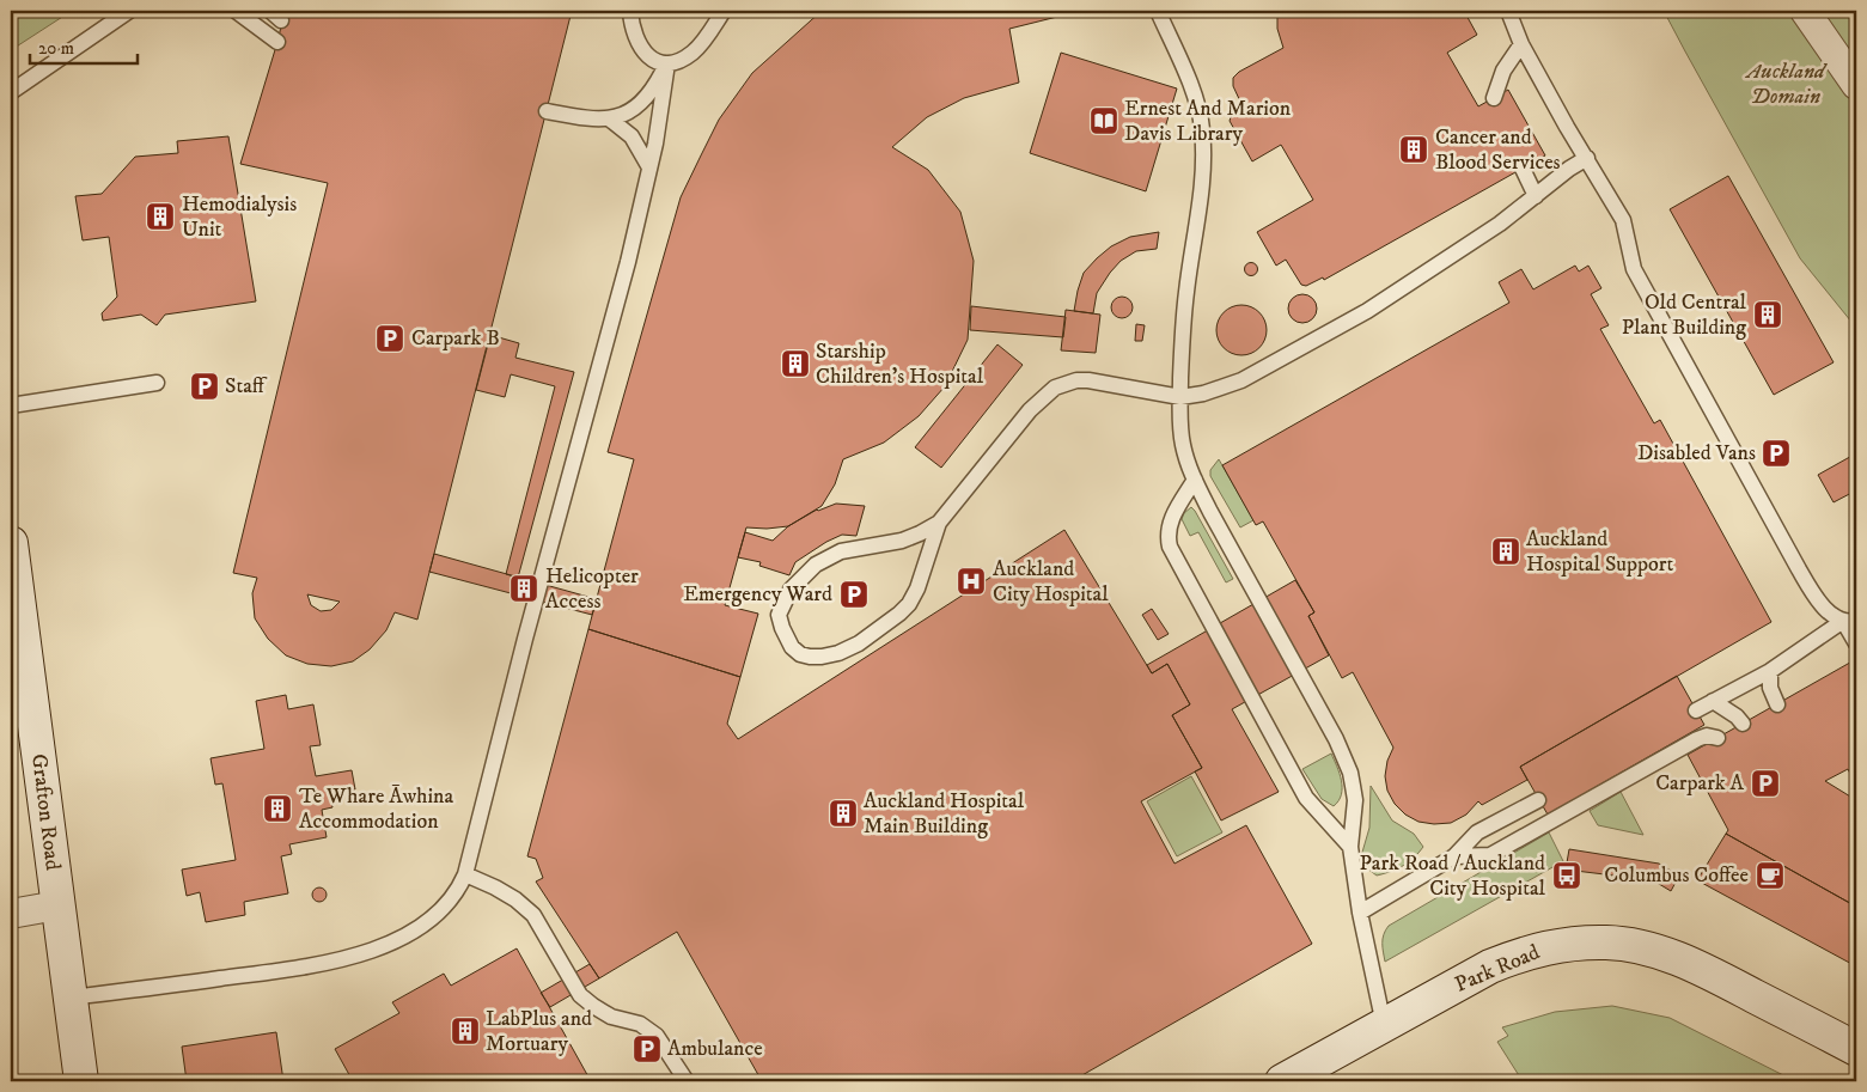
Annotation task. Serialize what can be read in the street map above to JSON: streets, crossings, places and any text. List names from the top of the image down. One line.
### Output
{"streets":{"main road":["Grafton Road","Park Road"]},"parks":["Auckland Domain"],"places":{"library":["Ernest And Marion Davis Library"],"building":["Cancer and Blood Services","Hemodialysis Unit","Old Central Plant Building","Starship Children's Hospital","Auckland Hospital Support","Helicopter Access","Te Whare Āwhina Accommodation","Auckland Hospital Main Building","LabPlus and Mortuary"],"parking":["Carpark B","Staff","Disabled Vans","Emergency Ward","Carpark A","Ambulance"],"hospital":["Auckland City Hospital"],"bus stop":["Park Road / Auckland City Hospital"],"cafe":["Columbus Coffee"]},"scale_bar":"20 m"}
